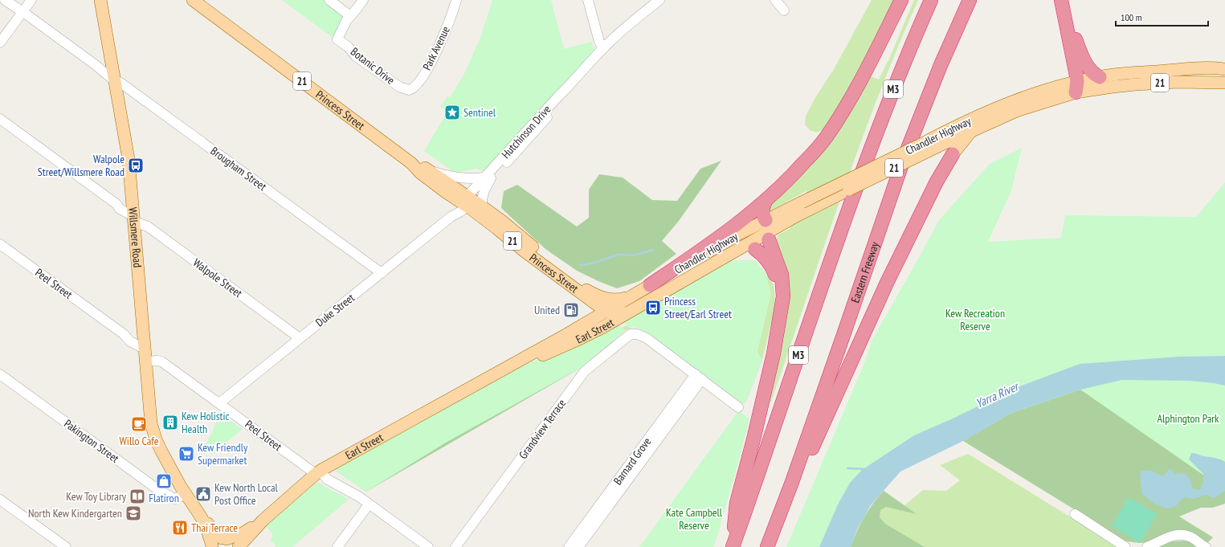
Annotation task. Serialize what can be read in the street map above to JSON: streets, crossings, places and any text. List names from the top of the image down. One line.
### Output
{"streets":{"highway":["M3","Eastern Freeway"],"main road":["21","Princess Street","Chandler Highway","Willsmere Road","Earl Street"],"street":["Park Avenue","Botanic Drive","Hutchinson Drive","Brougham Street","Walpole Street","Peel Street","Duke Street","Grandview Terrace","Pakington Street","Barnard Grove"]},"crossings":[["Park Avenue","Botanic Drive"],["Princess Street","Hutchinson Drive"],["Princess Street","Chandler Highway"],["Princess Street","Duke Street"],["Princess Street","Earl Street"],["Hutchinson Drive","Duke Street"],["Chandler Highway","Earl Street"],["Brougham Street","Willsmere Road"],["Brougham Street","Duke Street"],["Willsmere Road","Walpole Street"],["Willsmere Road","Peel Street"],["Willsmere Road","Earl Street"],["Willsmere Road","Pakington Street"],["Walpole Street","Duke Street"],["Peel Street","Duke Street"],["Peel Street","Earl Street"],["Grandview Terrace","Barnard Grove"]],"water":["Yarra River"],"parks":["Kew Recreation Reserve","Alphington Park","Kate Campbell Reserve"],"places":{"place":["Sentinel"],"bus stop":["Walpole Street/Willsmere Road","Princess Street/Earl Street"],"fuel station":["United"],"building":["Kew Holistic Health"],"cafe":["Willo Cafe"],"supermarket":["Kew Friendly Supermarket"],"shop":["Flatiron"],"public building":["Kew North Local Post Office"],"library":["Kew Toy Library"],"school or university":["North Kew Kindergarten"],"restaurant":["Thai Terrace"]},"scale_bar":"100 m"}
